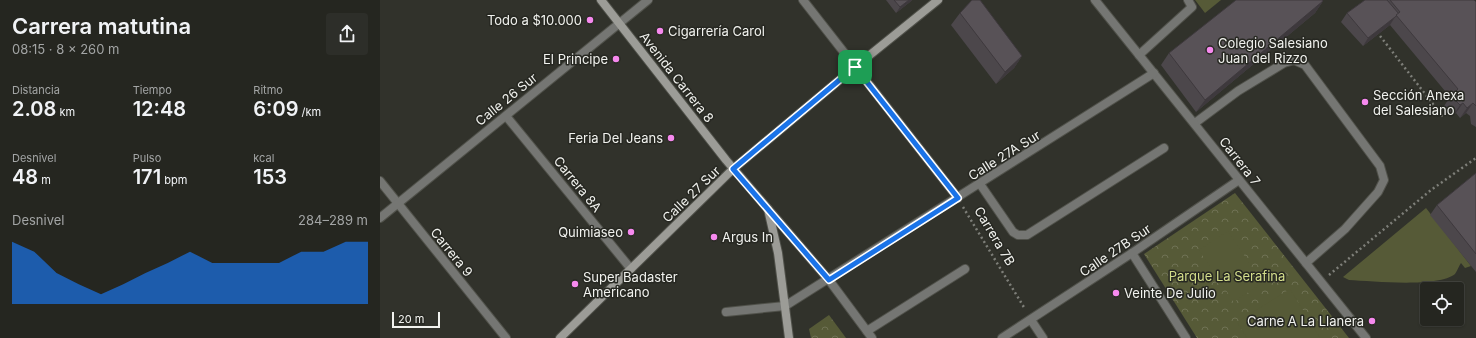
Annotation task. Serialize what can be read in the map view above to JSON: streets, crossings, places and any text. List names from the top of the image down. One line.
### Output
{"streets":{"main road":["Avenida Carrera 8","Calle 27 Sur"],"street":["Calle 26 Sur","Calle 27A Sur","Carrera 7","Carrera 8A","Carrera 7B","Calle 27B Sur","Carrera 9"]},"crossings":[["Avenida Carrera 8","Calle 26 Sur"],["Avenida Carrera 8","Calle 27 Sur"],["Calle 26 Sur","Carrera 8A"],["Calle 26 Sur","Carrera 9"],["Calle 27A Sur","Carrera 7"],["Calle 27A Sur","Carrera 7B"],["Carrera 7","Calle 27B Sur"],["Carrera 8A","Calle 27 Sur"],["Calle 27 Sur","Carrera 7B"],["Carrera 7B","Calle 27B Sur"]],"parks":["Parque La Serafina"],"places":["Todo a $10.000","Cigarrería Carol","Colegio Salesiano Juan del Rizzo","El Principe","Sección Anexa del Salesiano","Feria Del Jeans","Quimiaseo","Argus In","Super Badaster Americano","Veinte De Julio","Carne A La Llanera"],"scale_bar":"20 m","page":{"heading":["Carrera matutina","08:15 · 8 × 260 m"],"stats":[["Distancia","2.08 km"],["Tiempo","12:48"],["Ritmo","6:09 /km"],["Desnivel","48 m"],["Pulso","171 bpm"],["kcal","153"]],"chart":["Desnivel","284–289 m"],"scale":"20 m"}}
